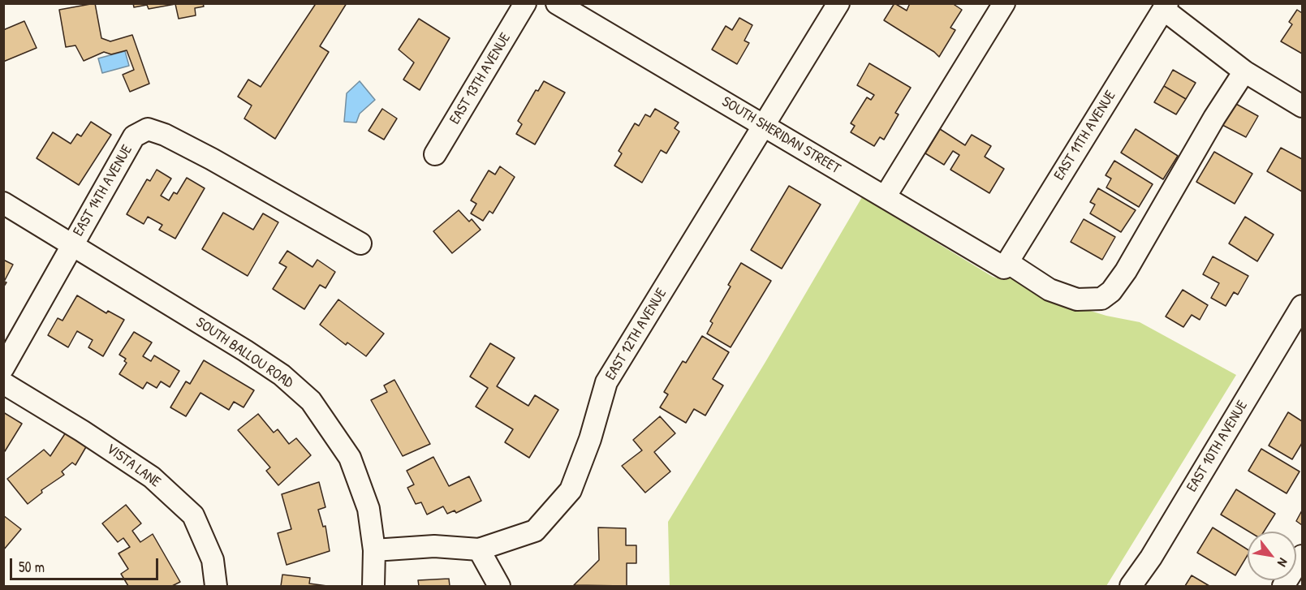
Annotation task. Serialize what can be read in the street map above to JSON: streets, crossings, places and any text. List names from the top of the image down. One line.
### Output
{"streets":{"street":["EAST 13TH AVENUE","SOUTH SHERIDAN STREET","EAST 11TH AVENUE","EAST 14TH AVENUE","EAST 12TH AVENUE","SOUTH BALLOU ROAD","EAST 10TH AVENUE","VISTA LANE"]},"crossings":[["SOUTH SHERIDAN STREET","EAST 11TH AVENUE"],["SOUTH SHERIDAN STREET","EAST 12TH AVENUE"],["EAST 14TH AVENUE","SOUTH BALLOU ROAD"],["EAST 12TH AVENUE","SOUTH BALLOU ROAD"]],"scale_bar":"50 m","north":"bottom right"}
